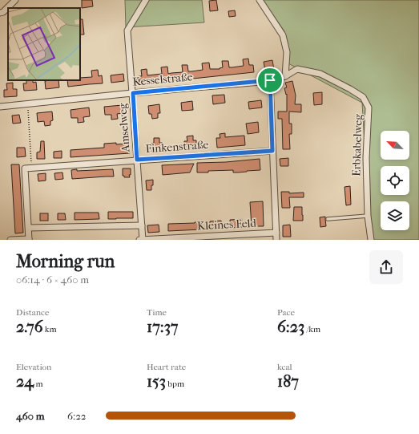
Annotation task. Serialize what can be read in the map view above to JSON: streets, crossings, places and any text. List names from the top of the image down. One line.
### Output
{"streets":{"street":["Kesselstraße","Amselweg","Erbkabelweg","Finkenstraße","Kleines Feld"]},"crossings":[["Kesselstraße","Amselweg"],["Kesselstraße","Erbkabelweg"],["Amselweg","Finkenstraße"],["Amselweg","Kleines Feld"]],"north":"top left","page":{"heading":["Morning run","06:14 · 6 × 460 m"],"stats":[["Distance","2.76 km"],["Time","17:37"],["Pace","6:23 /km"],["Elevation","24 m"],["Heart rate","153 bpm"],["kcal","187"]],"list":[{"name":"460 m","note":"6:22"}]}}
